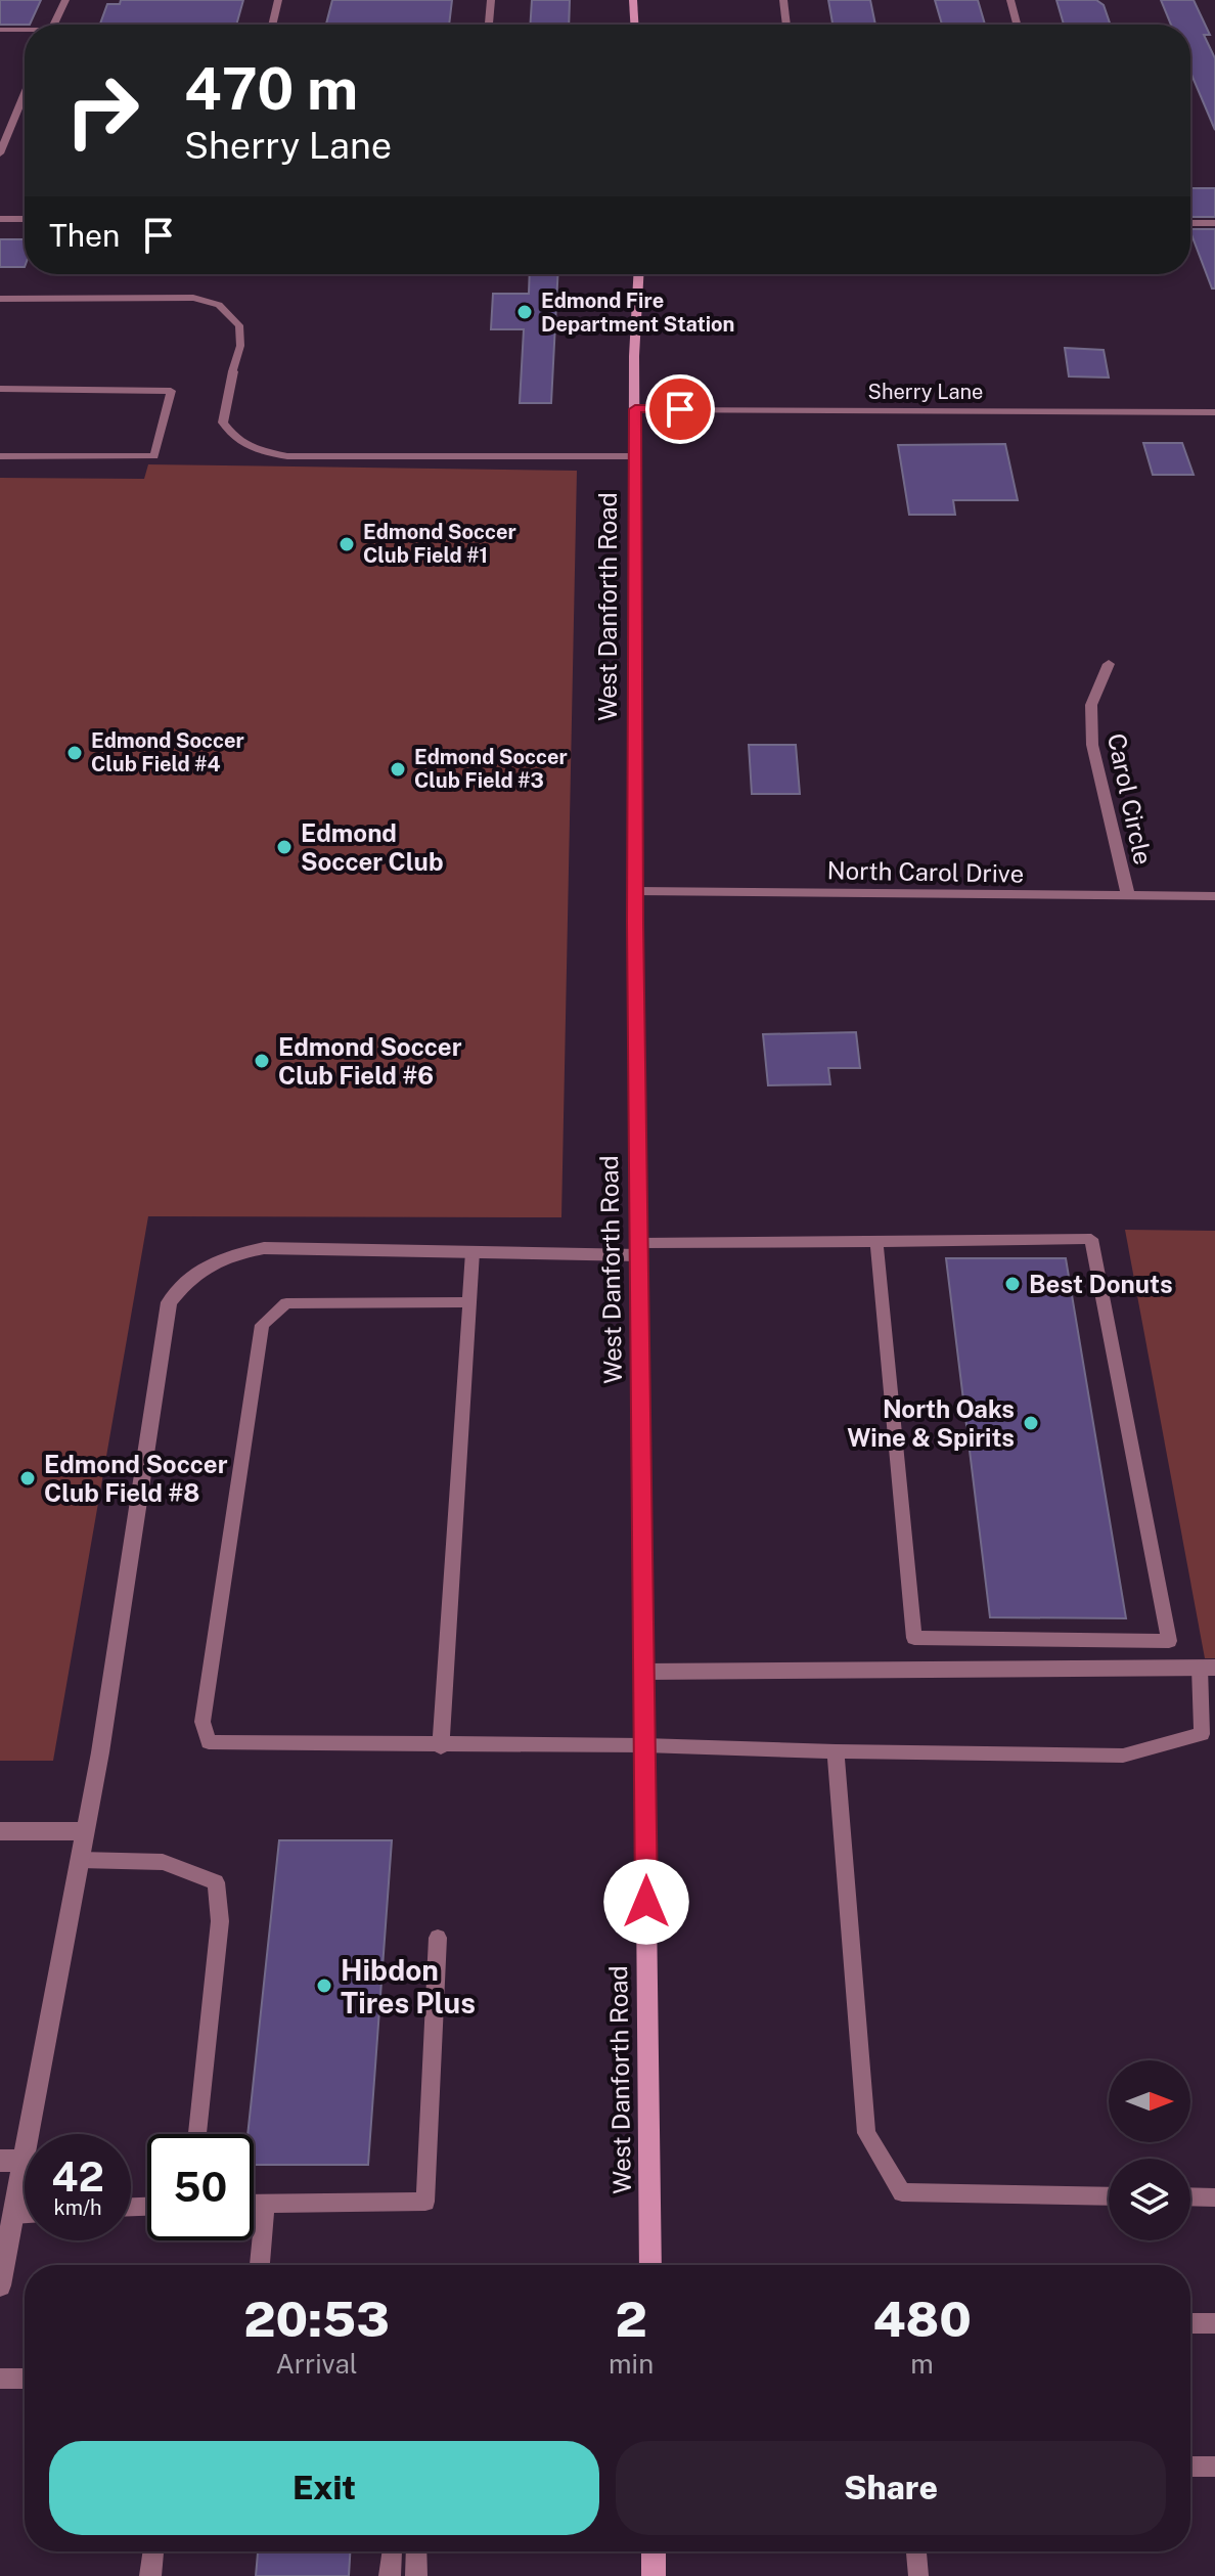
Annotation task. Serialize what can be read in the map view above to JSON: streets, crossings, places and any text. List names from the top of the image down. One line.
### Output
{"streets":{"main road":["West Danforth Road"],"street":["Sherry Lane","Carol Circle","North Carol Drive"]},"crossings":[["Sherry Lane","West Danforth Road"],["West Danforth Road","North Carol Drive"],["Carol Circle","North Carol Drive"]],"places":["Edmond Fire Department Station","Edmond Soccer Club Field #1","Edmond Soccer Club Field #4","Edmond Soccer Club Field #3","Edmond Soccer Club","Edmond Soccer Club Field #6","Best Donuts","North Oaks Wine & Spirits","Edmond Soccer Club Field #8","Hibdon Tires Plus"],"north":"right","page":{"turn":["470 m","Sherry Lane"],"then":"Then","speed":"42 km/h","limit":"50","eta":["20:53","Arrival","2","min","480","m"],"buttons":["Exit","Share"]}}
